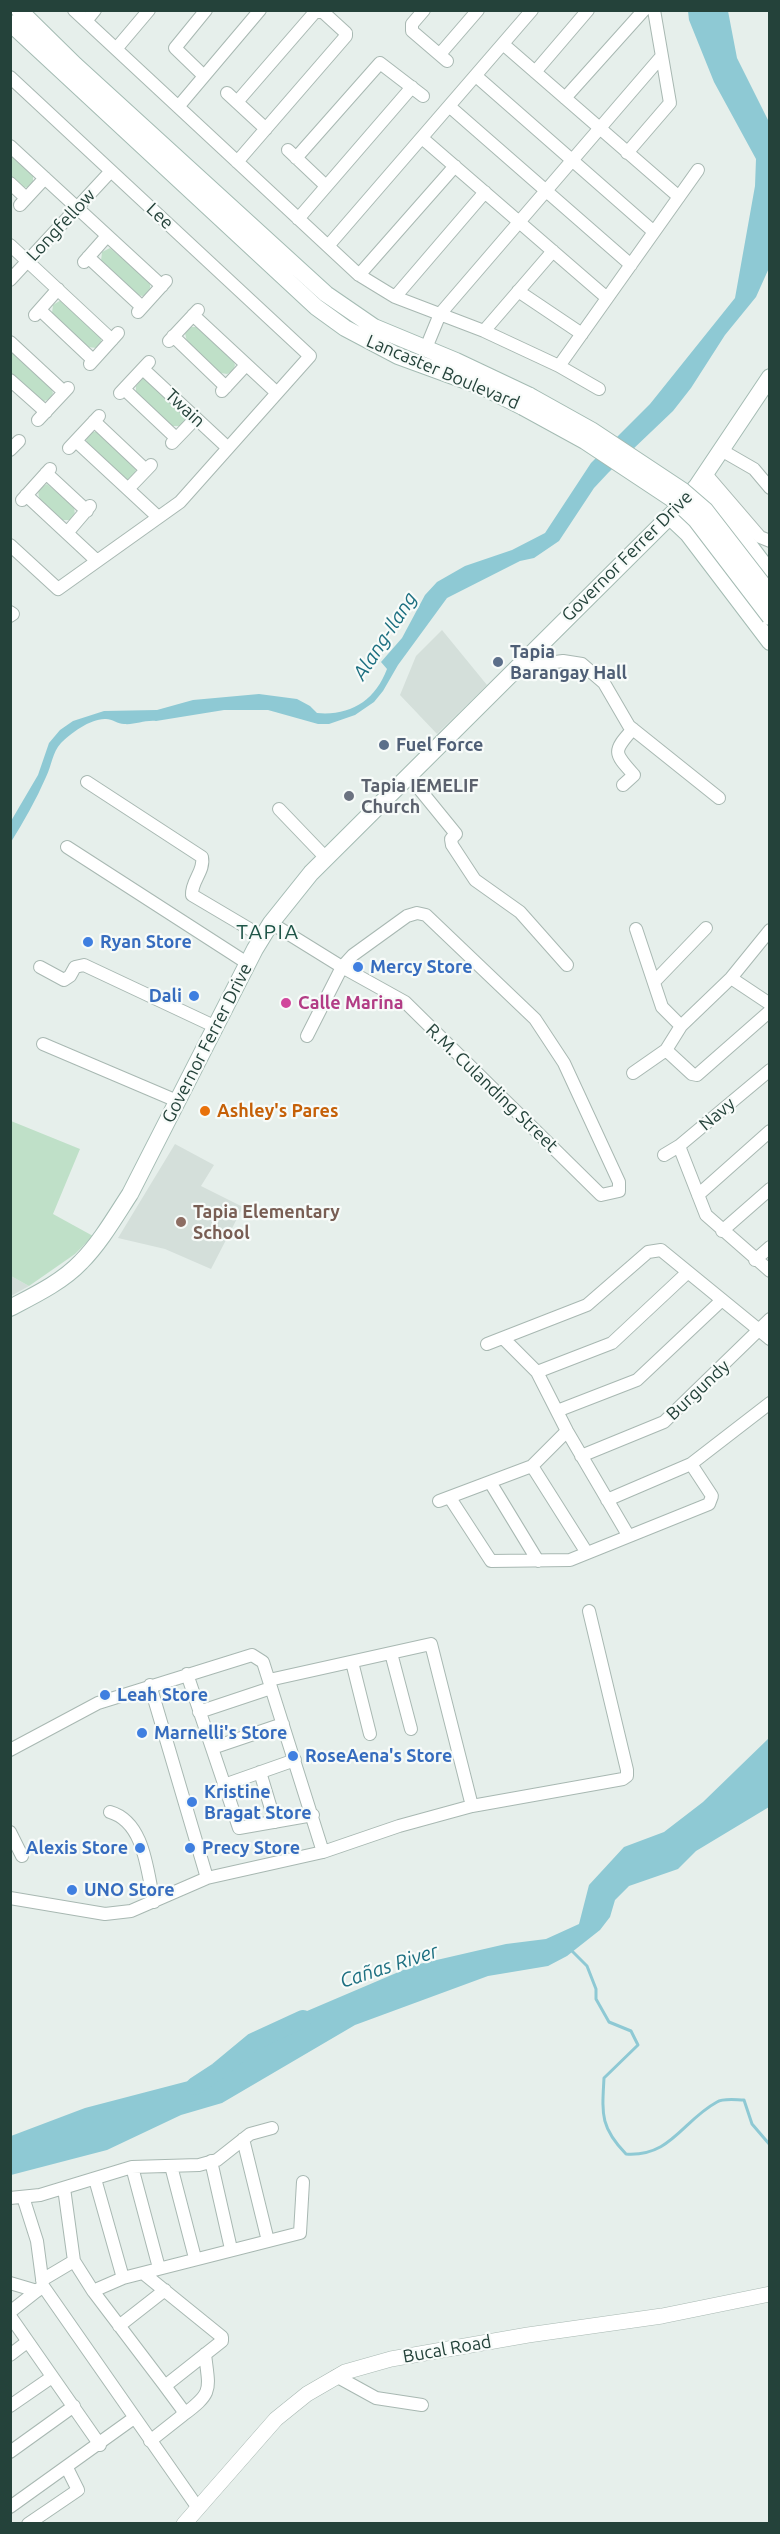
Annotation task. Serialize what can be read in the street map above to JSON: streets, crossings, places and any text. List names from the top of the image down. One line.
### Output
{"streets":{"main road":["Lancaster Boulevard","Governor Ferrer Drive"],"street":["Lee","Longfellow","Twain","R.M. Culanding Street","Navy","Burgundy","Bucal Road"]},"crossings":[["Lee","Longfellow"],["Governor Ferrer Drive","R.M. Culanding Street"]],"districts":["TAPIA"],"water":["Alang-Ilang","Cañas River"],"places":["Tapia Barangay Hall","Fuel Force","Tapia IEMELIF Church","Ryan Store","Mercy Store","Dali","Calle Marina","Ashley's Pares","Tapia Elementary School","Leah Store","Marnelli's Store","RoseAena's Store","Kristine Bragat Store","Alexis Store","Precy Store","UNO Store"]}
